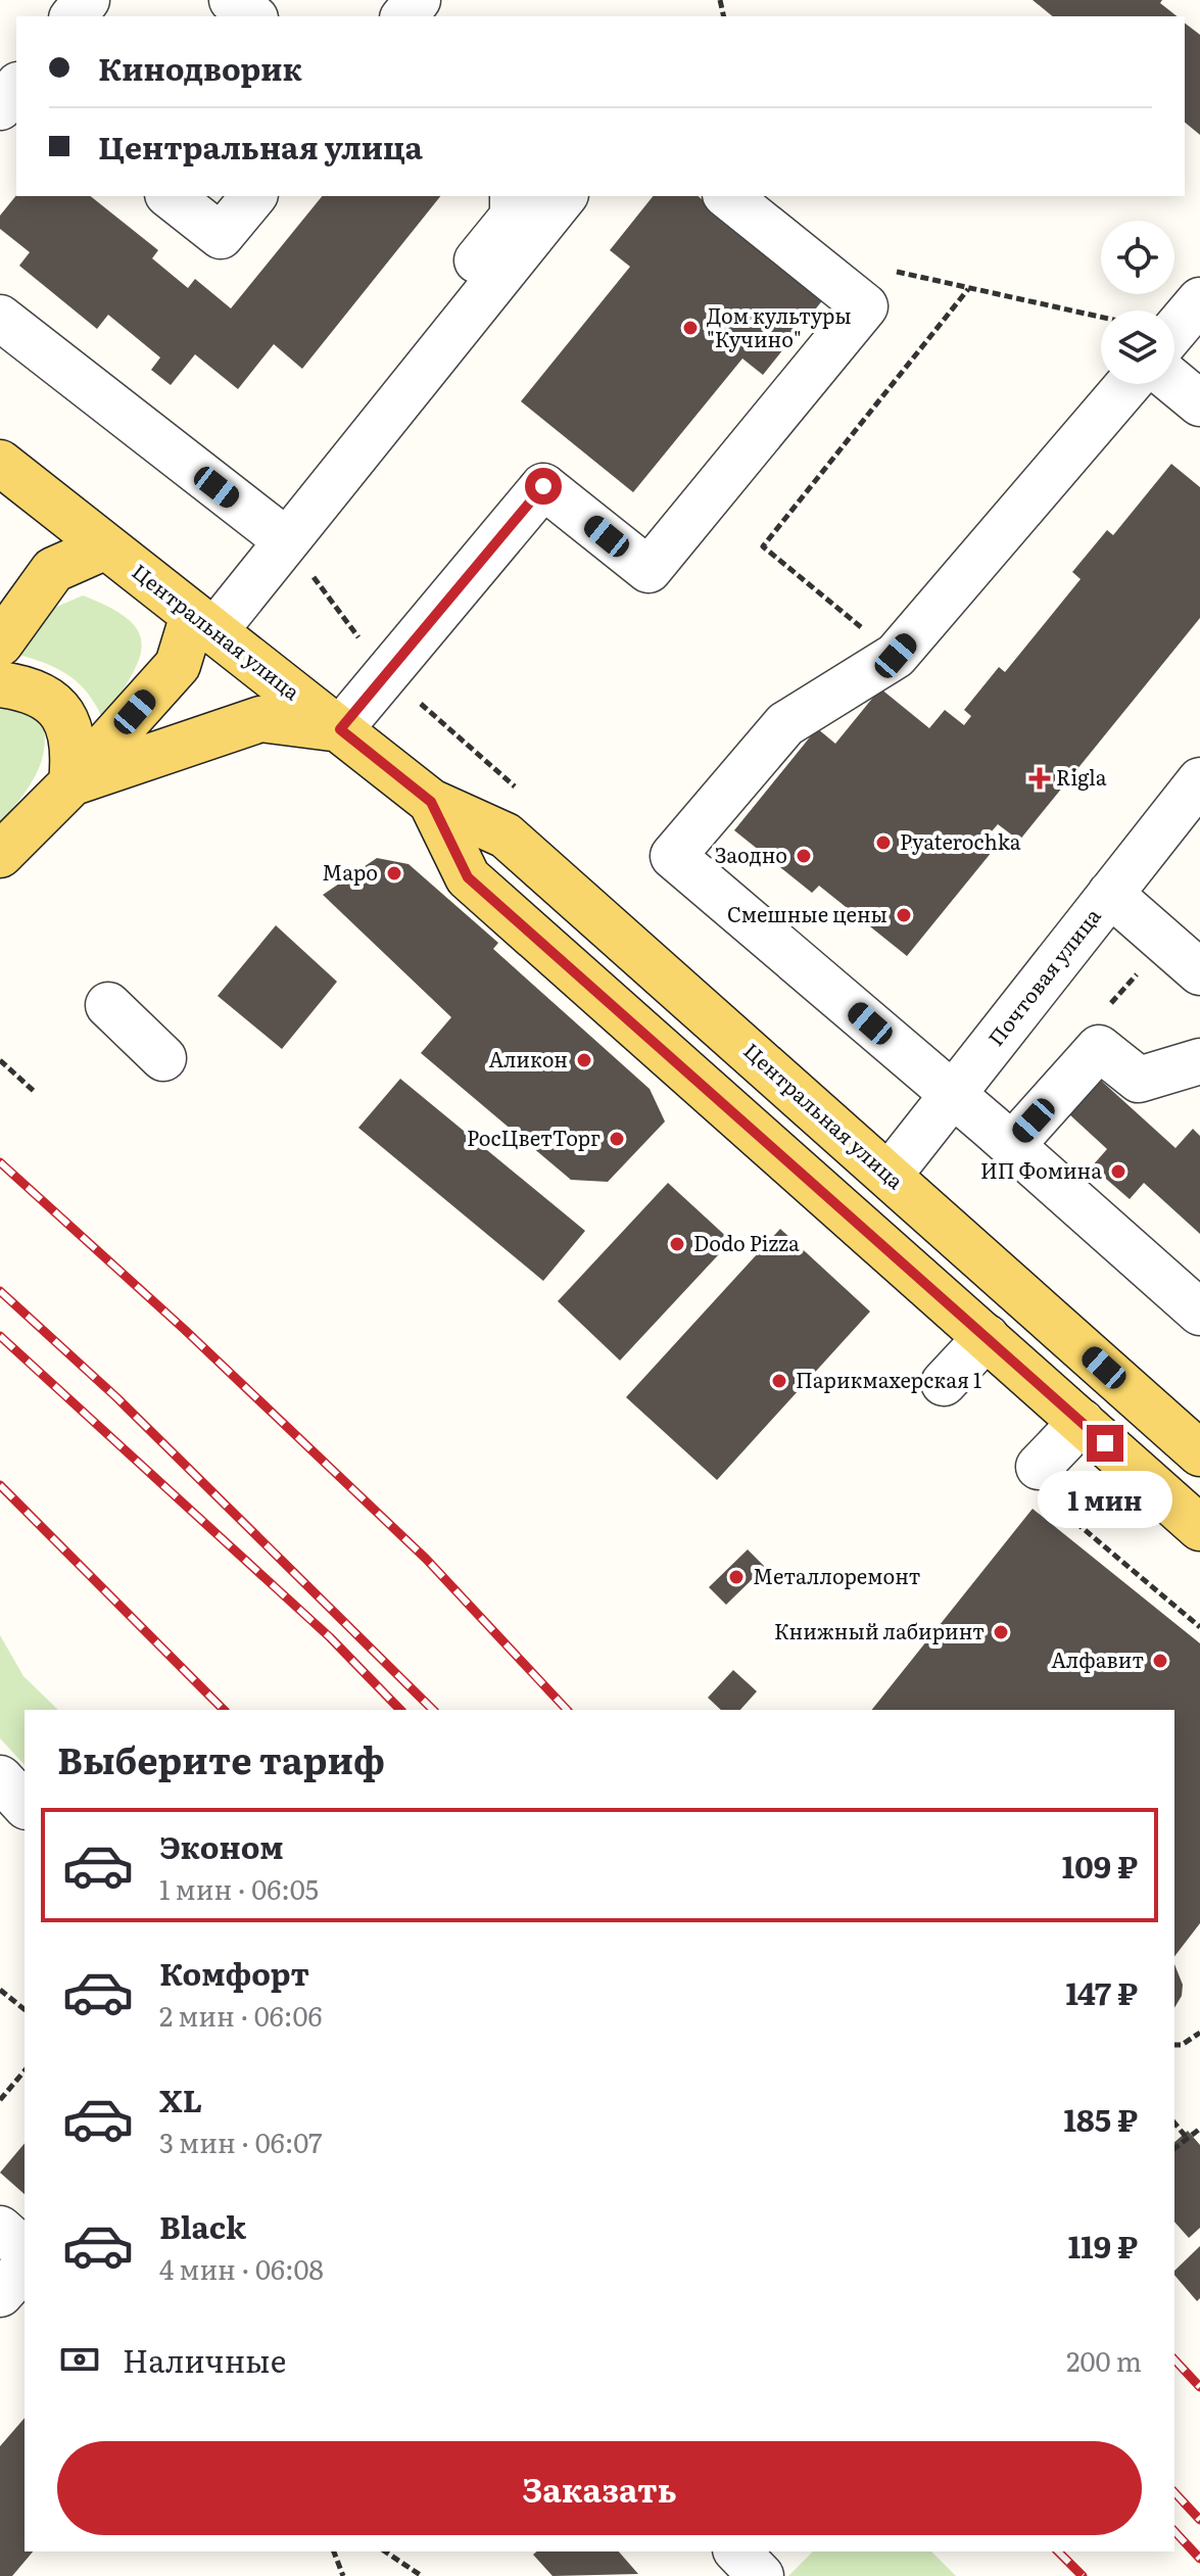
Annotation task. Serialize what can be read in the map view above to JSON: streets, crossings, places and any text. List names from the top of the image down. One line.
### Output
{"streets":{"main road":["Центральная улица"],"street":["Почтовая улица"]},"crossings":[["Центральная улица","Почтовая улица"]],"places":{"other":["Дом культуры \"Кучино\"","Pyaterochka","Заодно","Маро","Смешные цены","Аликон","РосЦветТорг","ИП Фомина","Dodo Pizza","Парикмахерская 1","Металлоремонт","Книжный лабиринт","Алфавит"],"health":["Rigla"]},"page":{"banner":["Кинодворик","Центральная улица"],"bubble":"1 мин","heading":"Выберите тариф","list":[{"name":"Эконом","note":"1 мин · 06:05","value":"109 ₽"},{"name":"Комфорт","note":"2 мин · 06:06","value":"147 ₽"},{"name":"XL","note":"3 мин · 06:07","value":"185 ₽"},{"name":"Black","note":"4 мин · 06:08","value":"119 ₽"}],"pay":["Наличные","200 m"],"buttons":"Заказать"}}
